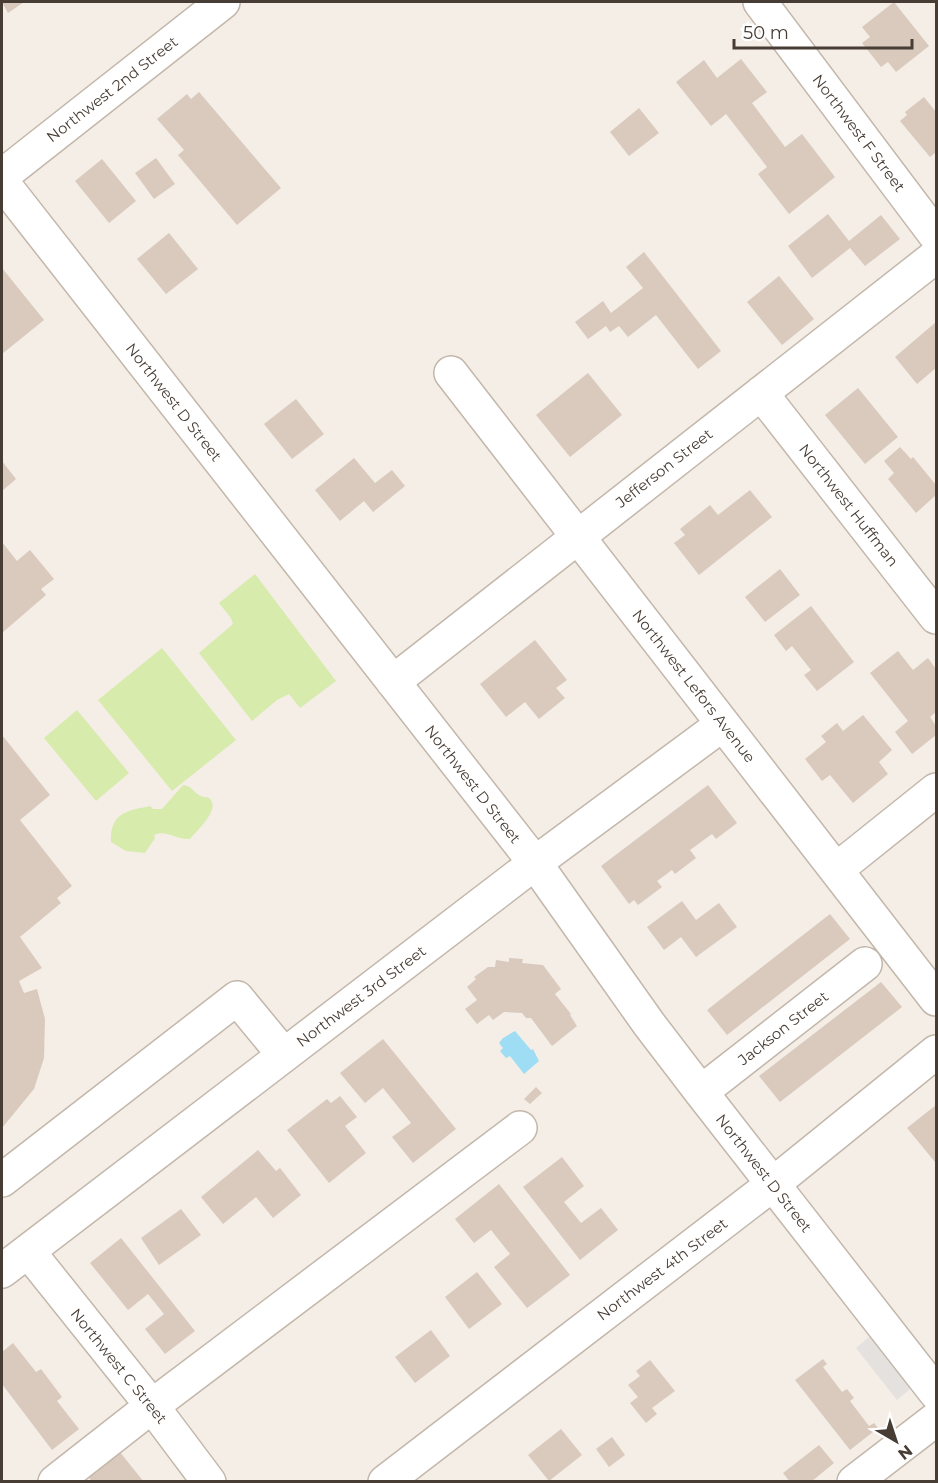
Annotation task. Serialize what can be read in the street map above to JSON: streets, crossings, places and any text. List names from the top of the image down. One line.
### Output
{"streets":{"street":["Northwest 2nd Street","Northwest F Street","Northwest D Street","Jefferson Street","Northwest Huffman","Northwest Lefors Avenue","Northwest 3rd Street","Jackson Street","Northwest 4th Street","Northwest C Street"]},"crossings":[["Northwest D Street","Jefferson Street"],["Northwest D Street","Northwest 3rd Street"],["Northwest D Street","Jackson Street"],["Northwest D Street","Northwest 4th Street"],["Jefferson Street","Northwest Huffman"],["Jefferson Street","Northwest Lefors Avenue"],["Northwest Lefors Avenue","Northwest 3rd Street"],["Northwest 3rd Street","Northwest C Street"]],"scale_bar":"50 m","north":"bottom right"}
